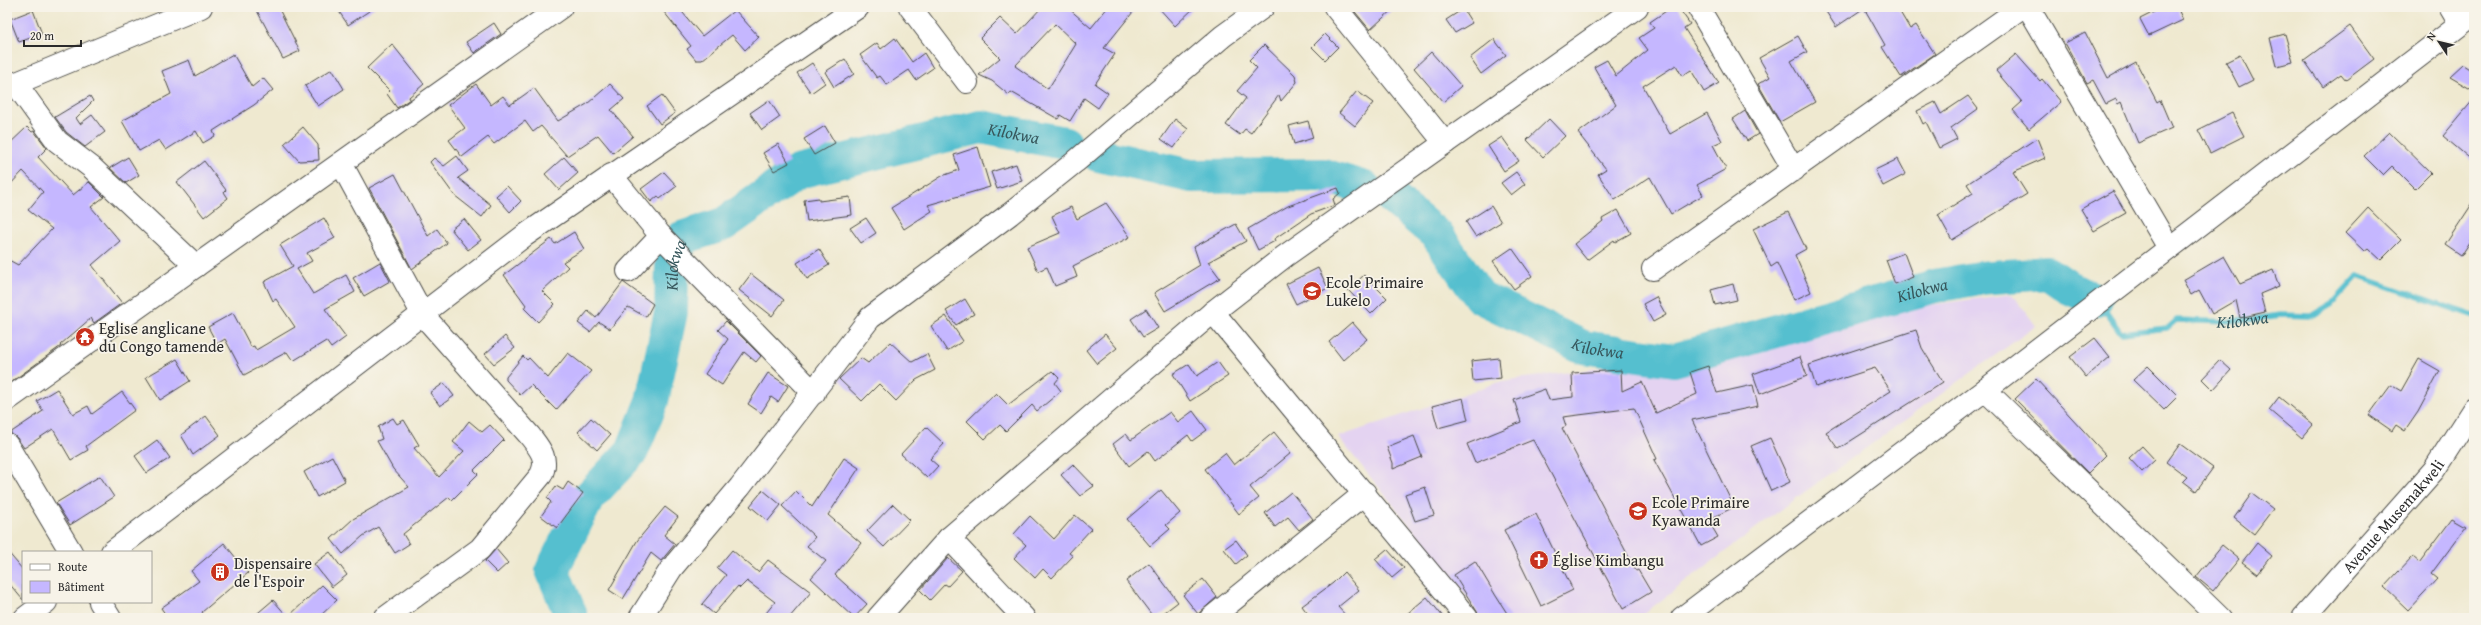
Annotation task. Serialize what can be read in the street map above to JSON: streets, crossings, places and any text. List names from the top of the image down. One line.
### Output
{"streets":{"street":["Avenue Musemakweli"]},"water":["Kilokwa"],"places":{"school or university":["Ecole Primaire Lukelo","Ecole Primaire Kyawanda"],"temple":["Eglise anglicane du Congo tamende"],"church":["Église Kimbangu"],"building":["Dispensaire de l'Espoir"]},"legend":["Route","Bâtiment"],"scale_bar":"20 m","north":"top left"}
